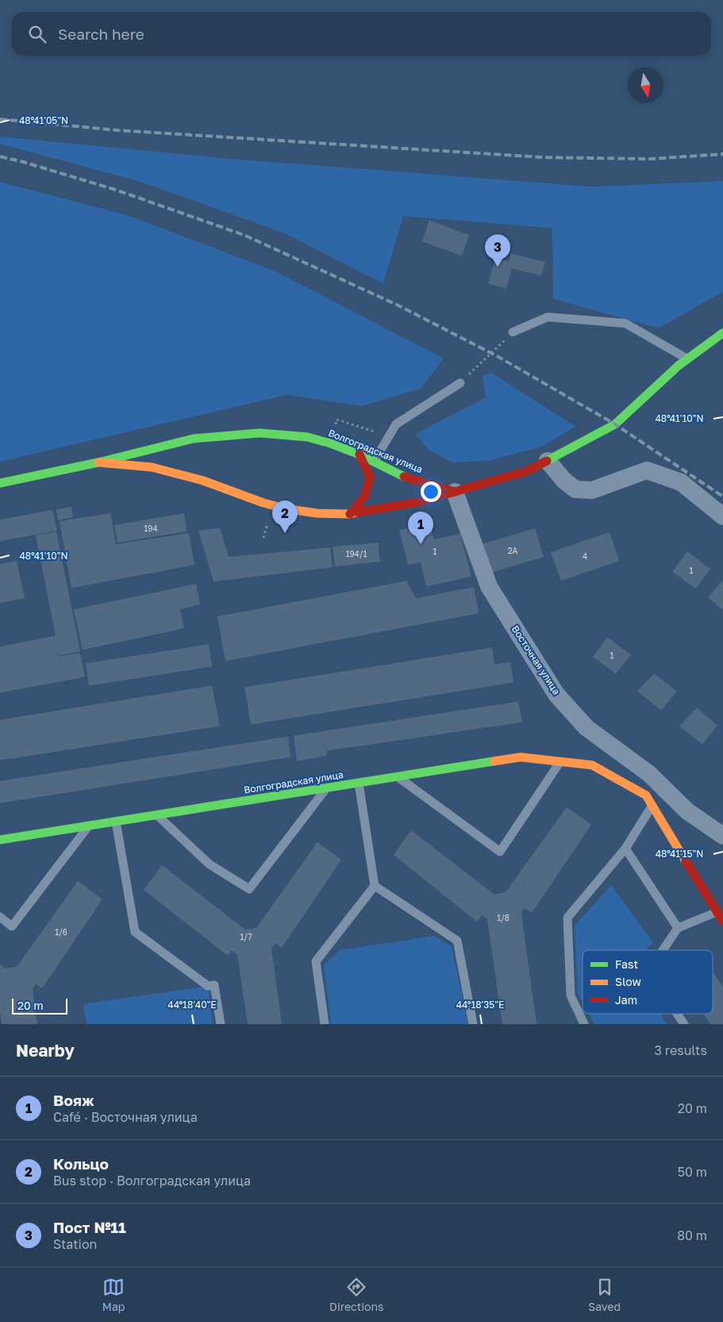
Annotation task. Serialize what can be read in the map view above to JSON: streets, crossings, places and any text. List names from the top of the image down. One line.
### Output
{"streets":{"main road":["Волгоградская улица"],"street":["Восточная улица"]},"crossings":[["Волгоградская улица","Восточная улица"]],"house_numbers":["194","2А","1","194/1","4","1","1","1/8","1/6","1/7"],"legend":["Fast","Slow","Jam"],"scale_bar":"20 m","north":"bottom","page":{"search":"Search here","pins":["3","2","1"],"scale":"20 m","heading":["Nearby","3 results"],"list":[{"mark":"1","name":"Вояж","note":"Café · Восточная улица","value":"20 m"},{"mark":"2","name":"Кольцо","note":"Bus stop · Волгоградская улица","value":"50 m"},{"mark":"3","name":"Пост №11","note":"Station","value":"80 m"}],"nav":["Map","Directions","Saved"]},"coordinates":["48°41'05\"N","48°41'10\"N","48°41'15\"N","44°18'40\"E","44°18'35\"E"]}
